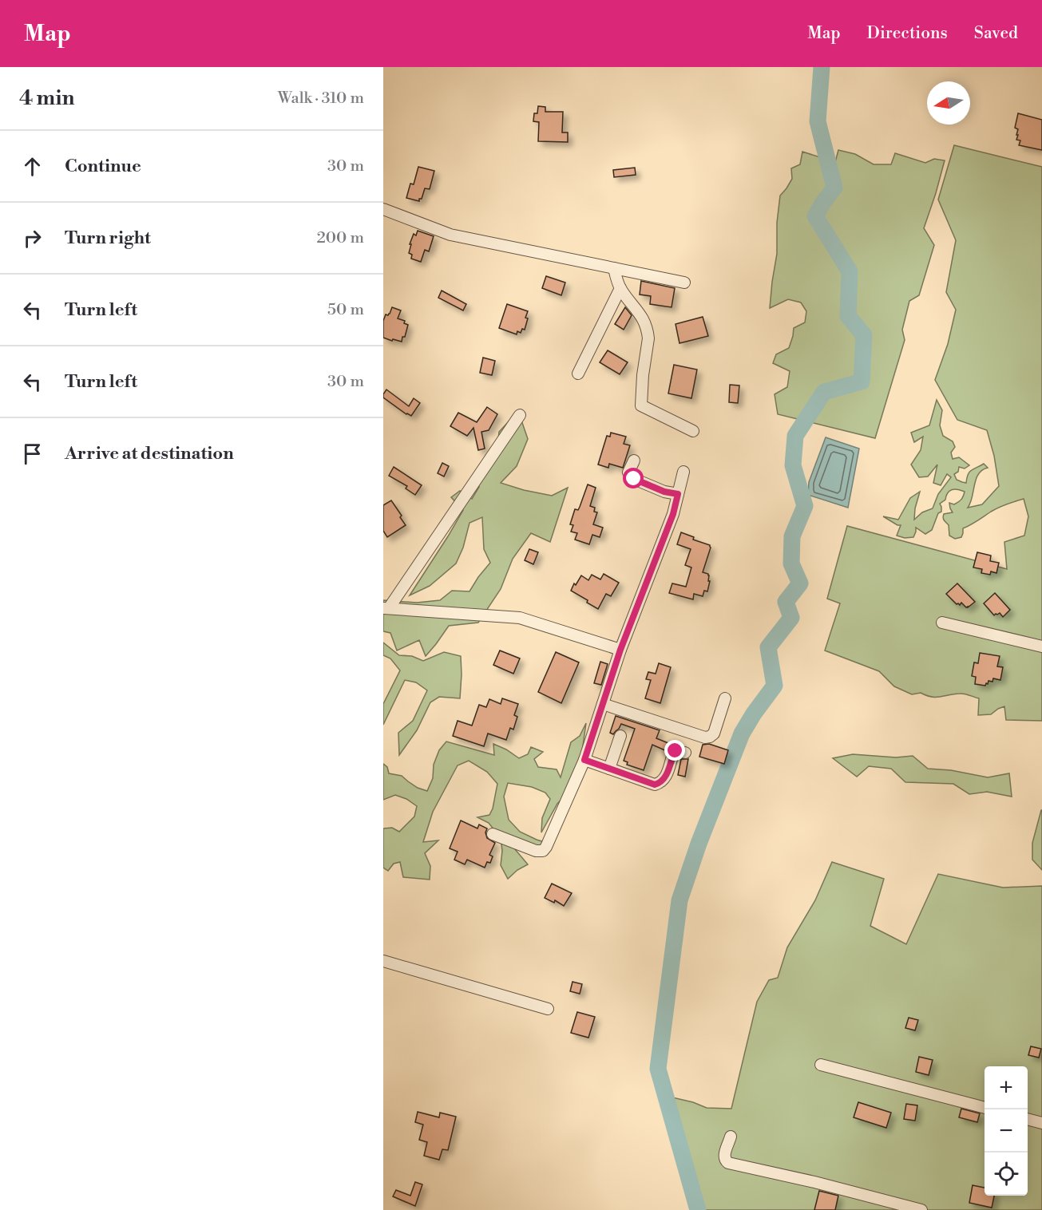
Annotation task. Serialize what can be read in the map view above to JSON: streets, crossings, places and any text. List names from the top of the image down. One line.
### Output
{"north":"left","page":{"header":"Map","nav":["Map","Directions","Saved"],"heading":["4 min","Walk · 310 m"],"list":[["Continue","30 m"],["Turn right","200 m"],["Turn left","50 m"],["Turn left","30 m"],"Arrive at destination"],"map_buttons":["+","−"]}}
